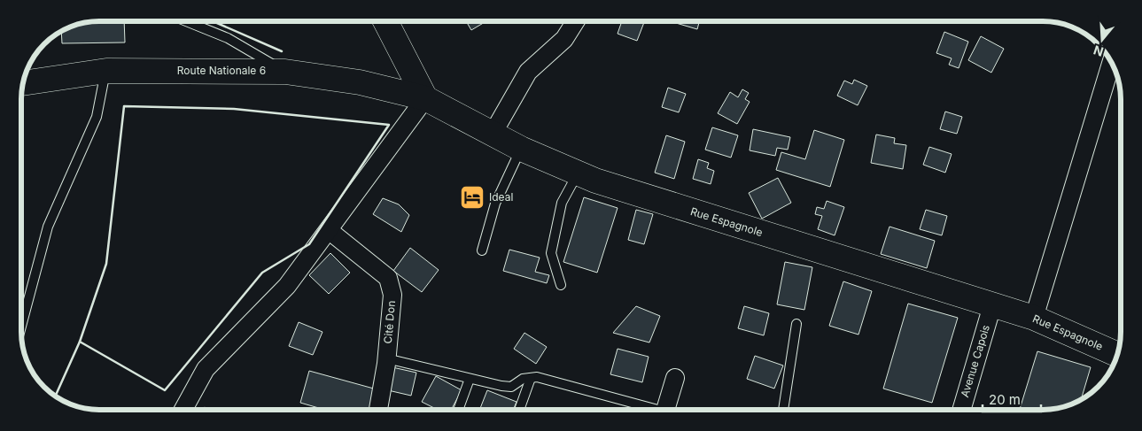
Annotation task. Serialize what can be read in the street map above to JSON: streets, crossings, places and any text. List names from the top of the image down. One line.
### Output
{"streets":{"main road":["Route Nationale 6","Rue Espagnole"],"street":["Cité Don","Avenue Capois"]},"crossings":[["Route Nationale 6","Rue Espagnole"],["Rue Espagnole","Avenue Capois"]],"places":{"hotel":["Ideal"]},"scale_bar":"20 m","north":"bottom"}
